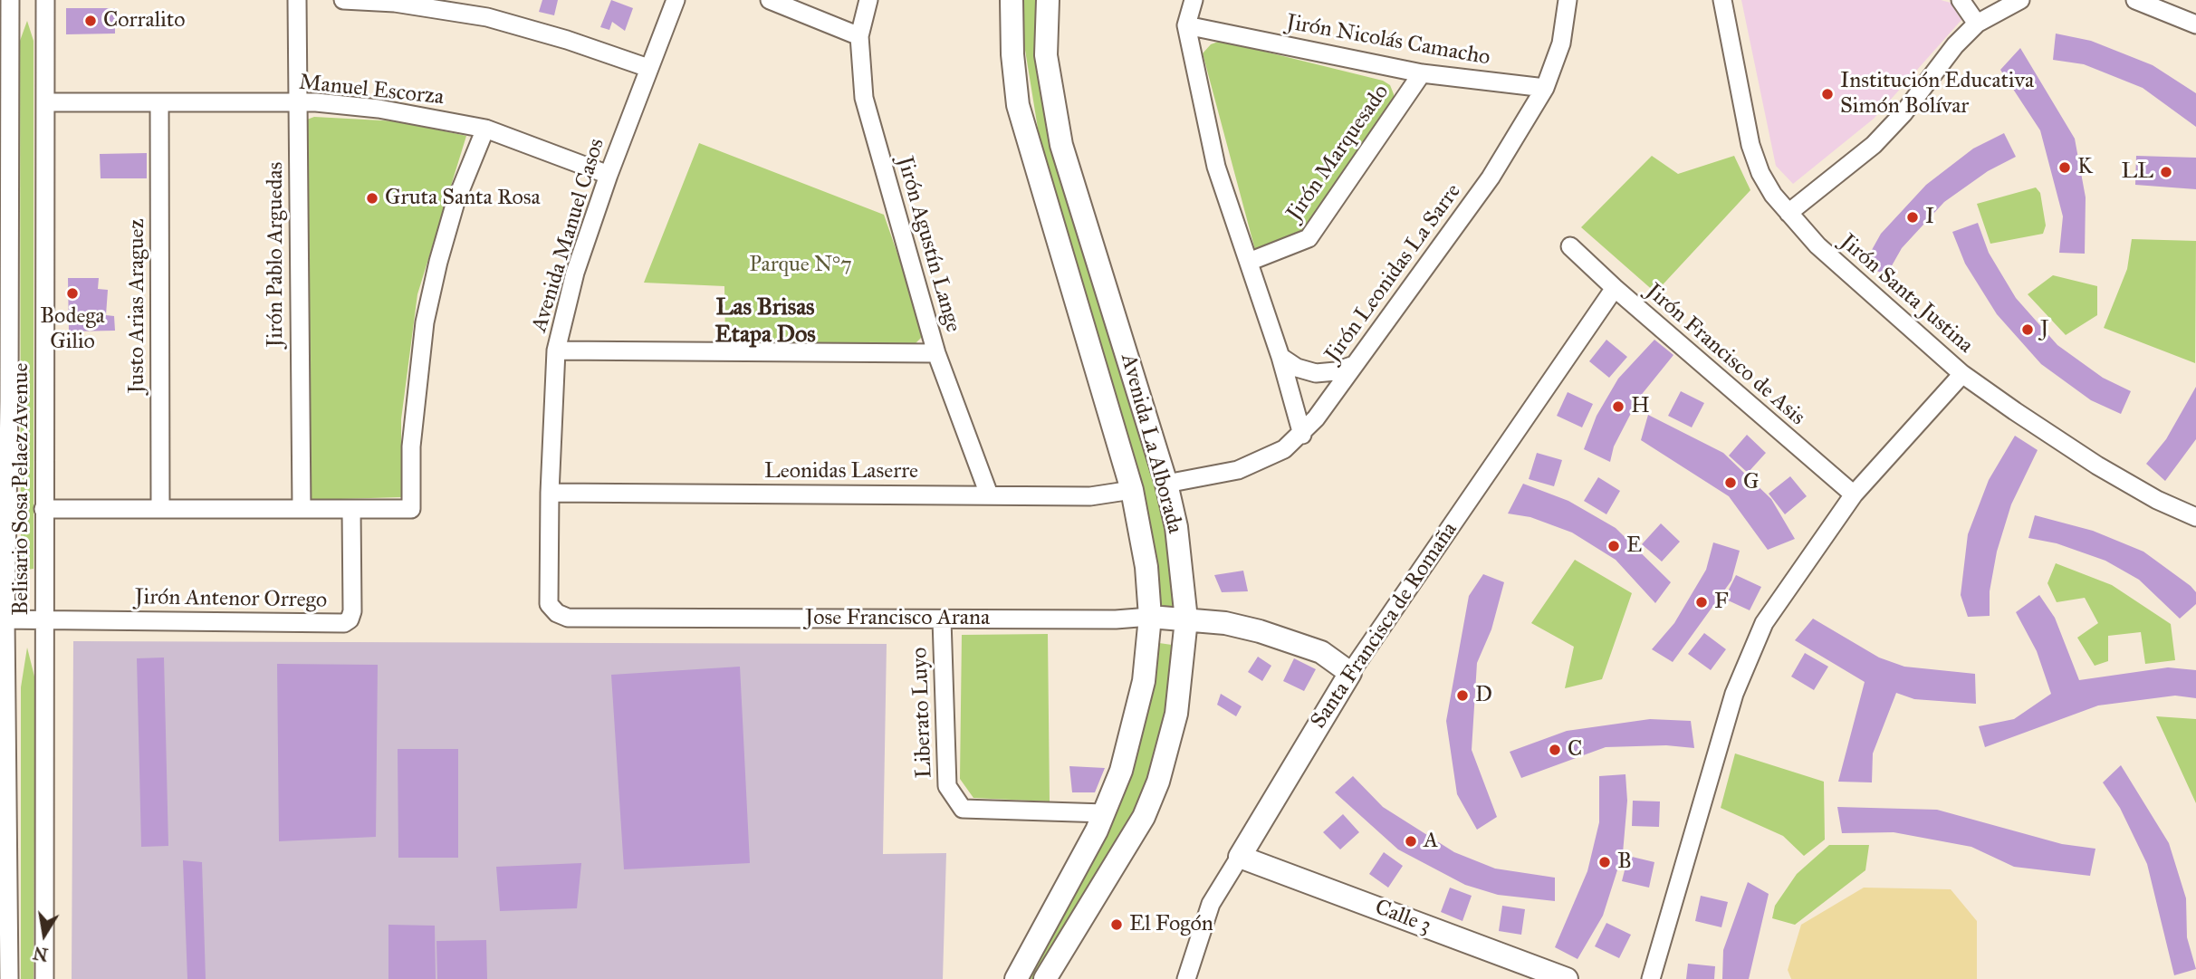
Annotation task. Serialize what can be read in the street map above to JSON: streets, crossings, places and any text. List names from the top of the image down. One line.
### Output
{"streets":{"main road":["Avenida La Alborada","Jose Francisco Arana","Santa Francisca de Romaña","Calle 3"],"street":["Jirón Nicolás Camacho","Manuel Escorza","Jirón Marquesado","Avenida Manuel Casos","Jirón Agustín Lange","Jirón Pablo Arguedas","Jirón Leonidas La Sarre","Jirón Santa Justina","Justo Arias Araguez","Jirón Francisco de Asis","Leonidas Laserre","Belisario Sosa Pelaez Avenue","Jirón Antenor Orrego","Liberato Luyo"]},"crossings":[["Jirón Nicolás Camacho","Jirón Marquesado"],["Jirón Nicolás Camacho","Jirón Leonidas La Sarre"],["Manuel Escorza","Avenida Manuel Casos"],["Manuel Escorza","Jirón Pablo Arguedas"],["Manuel Escorza","Justo Arias Araguez"],["Manuel Escorza","Belisario Sosa Pelaez Avenue"],["Avenida Manuel Casos","Leonidas Laserre"],["Avenida Manuel Casos","Jose Francisco Arana"],["Jirón Agustín Lange","Leonidas Laserre"],["Jirón Leonidas La Sarre","Avenida La Alborada"],["Jirón Francisco de Asis","Santa Francisca de Romaña"],["Avenida La Alborada","Leonidas Laserre"],["Avenida La Alborada","Jose Francisco Arana"],["Avenida La Alborada","Liberato Luyo"],["Leonidas Laserre","Jose Francisco Arana"],["Belisario Sosa Pelaez Avenue","Jirón Antenor Orrego"],["Jose Francisco Arana","Santa Francisca de Romaña"],["Jose Francisco Arana","Liberato Luyo"],["Santa Francisca de Romaña","Calle 3"]],"districts":["Las Brisas Etapa Dos"],"parks":["Parque N°7"],"places":["Corralito","Institución Educativa Simón Bolívar","K","LL","Gruta Santa Rosa","I","Bodega Gilio","J","H","G","E","F","D","C","A","B","El Fogón"],"north":"bottom"}
